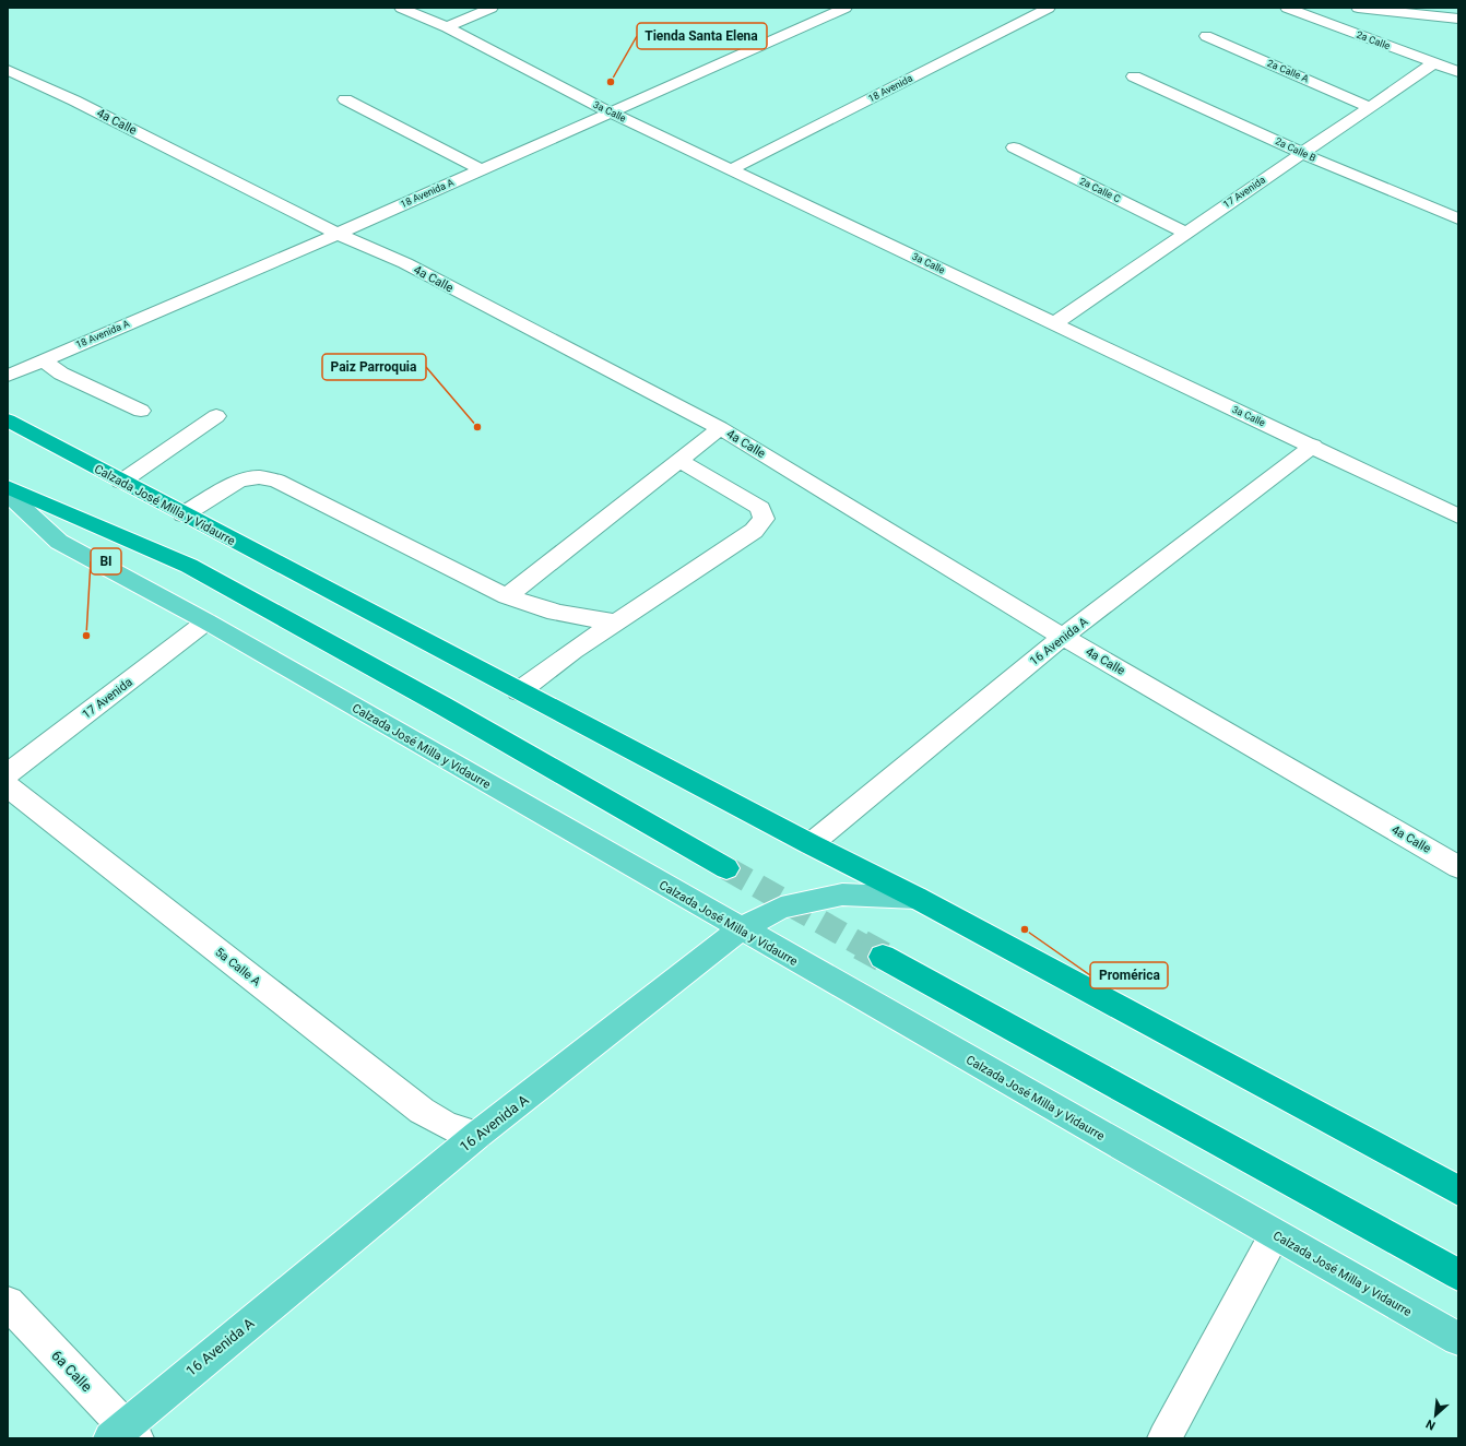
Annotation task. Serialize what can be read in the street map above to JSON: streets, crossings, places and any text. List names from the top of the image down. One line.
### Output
{"streets":{"highway":["Calzada José Milla y Vidaurre"],"main road":["16 Avenida A"],"street":["2a Calle","2a Calle A","18 Avenida","3a Calle","4a Calle","2a Calle B","2a Calle C","17 Avenida","18 Avenida A","5a Calle A","6a Calle"]},"crossings":[["2a Calle","17 Avenida"],["2a Calle A","17 Avenida"],["18 Avenida","3a Calle"],["3a Calle","17 Avenida"],["3a Calle","18 Avenida A"],["3a Calle","16 Avenida A"],["4a Calle","18 Avenida A"],["4a Calle","16 Avenida A"],["2a Calle B","17 Avenida"],["2a Calle C","17 Avenida"],["17 Avenida","Calzada José Milla y Vidaurre"],["Calzada José Milla y Vidaurre","16 Avenida A"],["16 Avenida A","5a Calle A"],["16 Avenida A","6a Calle"]],"places":["Tienda Santa Elena","Paiz Parroquia","BI","Promérica"],"north":"bottom left"}
